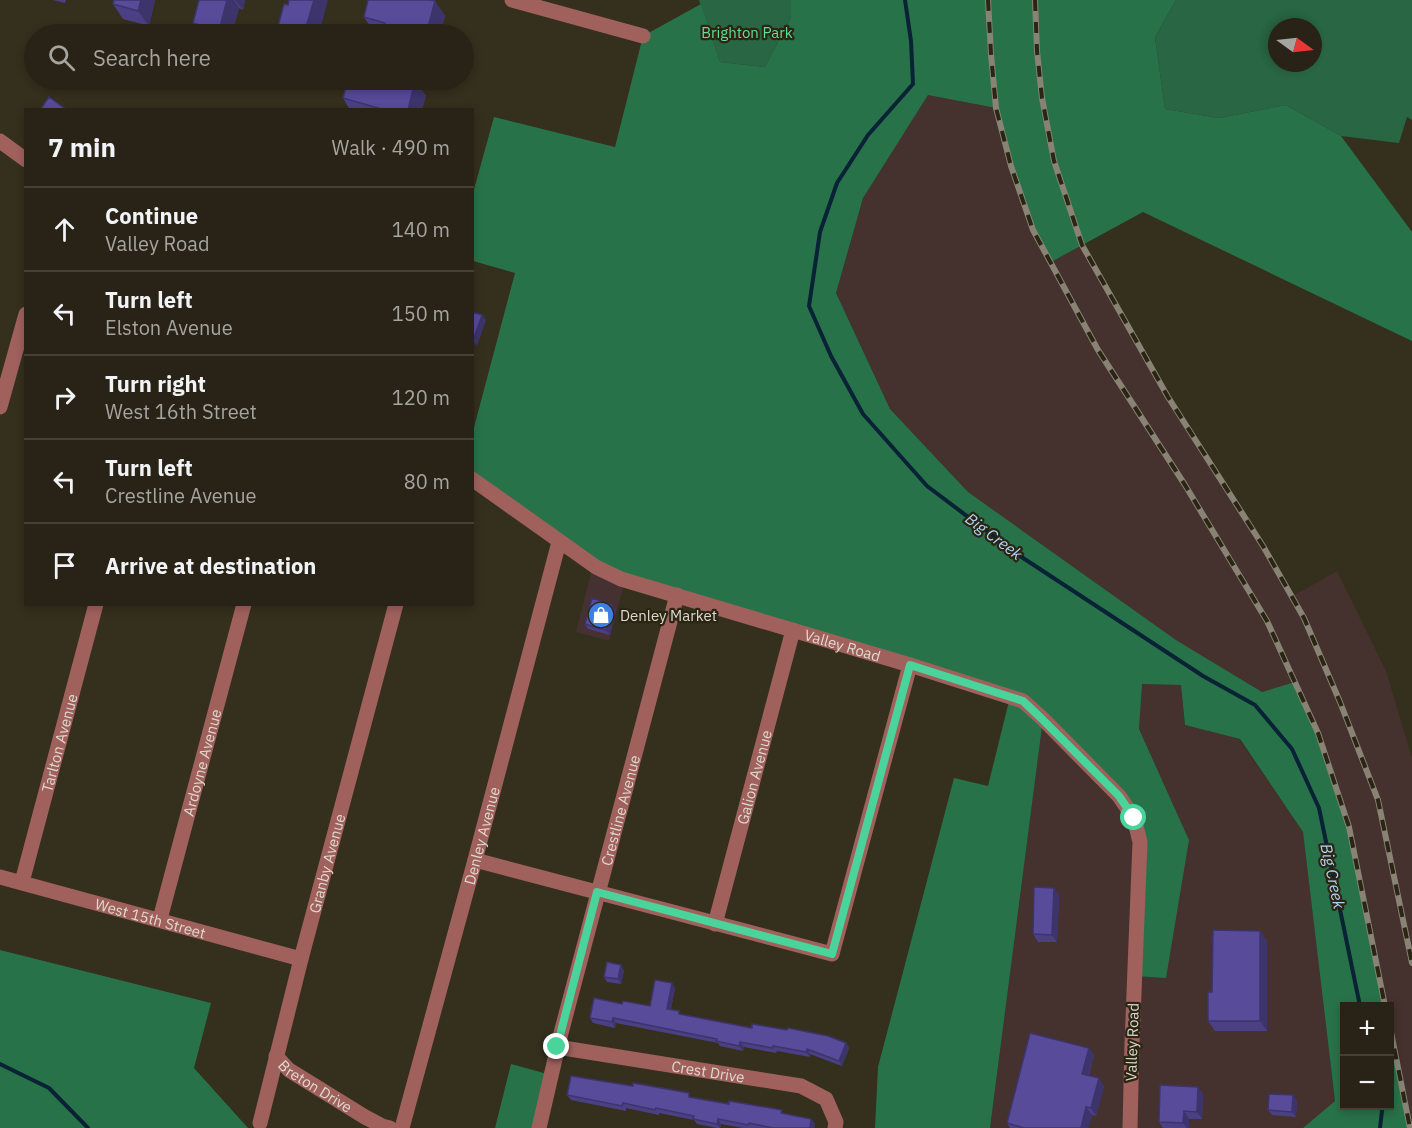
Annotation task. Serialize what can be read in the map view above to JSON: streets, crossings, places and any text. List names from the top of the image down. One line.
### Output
{"streets":{"street":["Valley Road","Tarlton Avenue","Ardoyne Avenue","Galion Avenue","Crestline Avenue","Denley Avenue","Granby Avenue","West 15th Street","Crest Drive","Breton Drive"]},"crossings":[["Valley Road","Galion Avenue"],["Valley Road","Crestline Avenue"],["Valley Road","Denley Avenue"],["Tarlton Avenue","West 15th Street"],["Ardoyne Avenue","West 15th Street"],["Crestline Avenue","Crest Drive"],["Granby Avenue","West 15th Street"],["Granby Avenue","Breton Drive"]],"water":["Big Creek"],"parks":["Brighton Park"],"places":{"shop":["Denley Market"]},"north":"right","page":{"search":"Search here","heading":["7 min","Walk · 490 m"],"list":[["Continue","Valley Road","140 m"],["Turn left","Elston Avenue","150 m"],["Turn right","West 16th Street","120 m"],["Turn left","Crestline Avenue","80 m"],"Arrive at destination"],"map_buttons":["+","−"]}}
